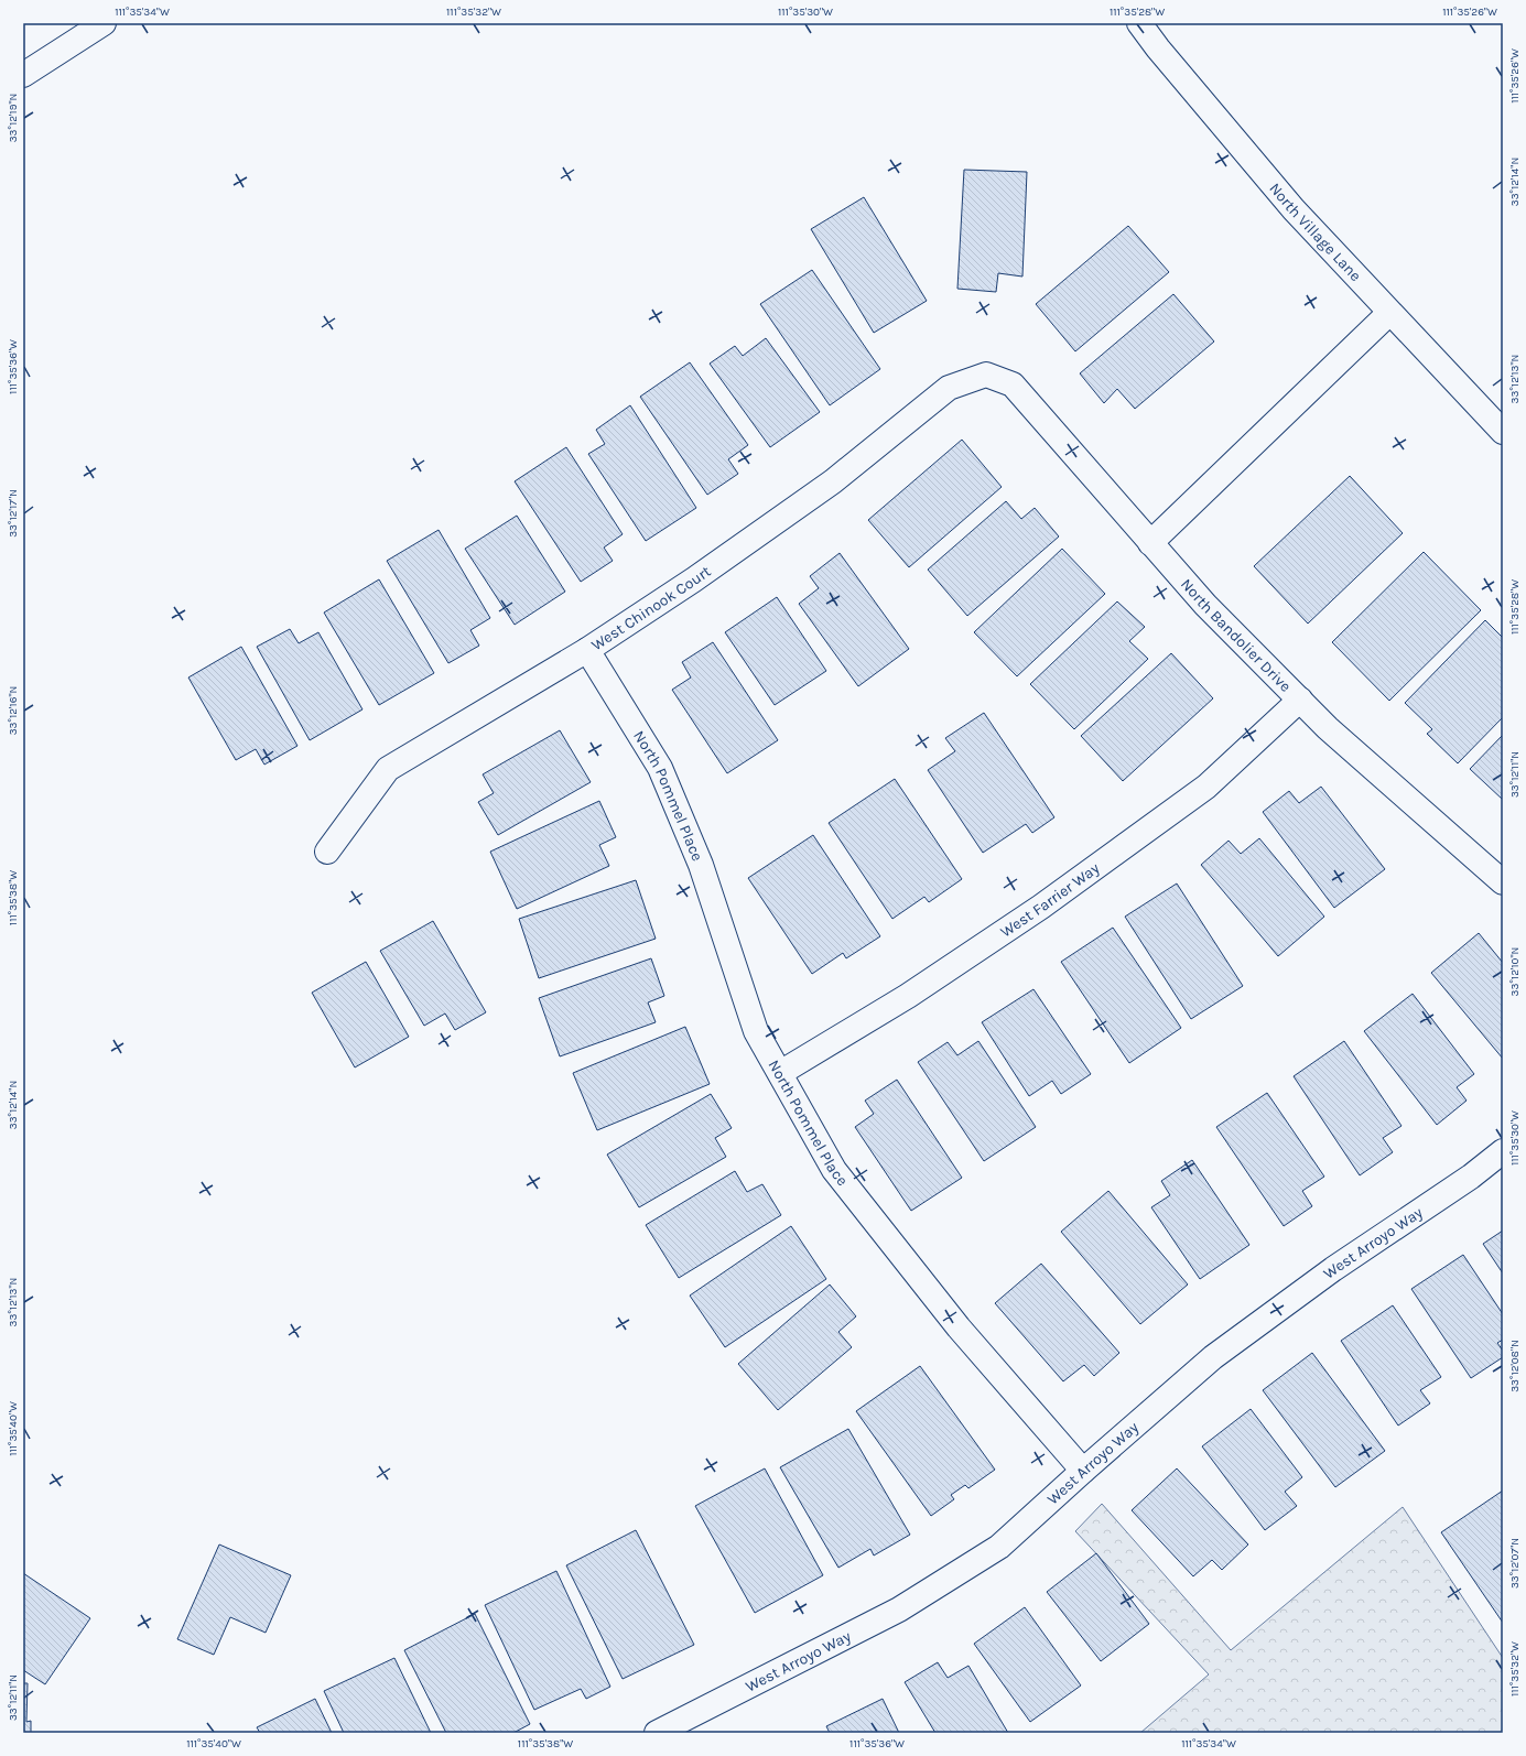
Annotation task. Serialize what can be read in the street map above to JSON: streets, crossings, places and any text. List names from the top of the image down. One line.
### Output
{"streets":{"street":["North Village Lane","West Chinook Court","North Bandolier Drive","North Pommel Place","West Farrier Way","West Arroyo Way"]},"crossings":[["West Chinook Court","North Bandolier Drive"],["West Chinook Court","North Pommel Place"],["North Bandolier Drive","West Farrier Way"],["North Pommel Place","West Farrier Way"],["North Pommel Place","West Arroyo Way"]],"coordinates":["111°35'34\"W","111°35'32\"W","111°35'30\"W","111°35'28\"W","111°35'26\"W","33°12'19\"N","33°12'14\"N","111°35'36\"W","33°12'13\"N","33°12'17\"N","33°12'16\"N","33°12'11\"N","111°35'38\"W","33°12'10\"N","33°12'08\"N","111°35'40\"W","33°12'07\"N"]}
